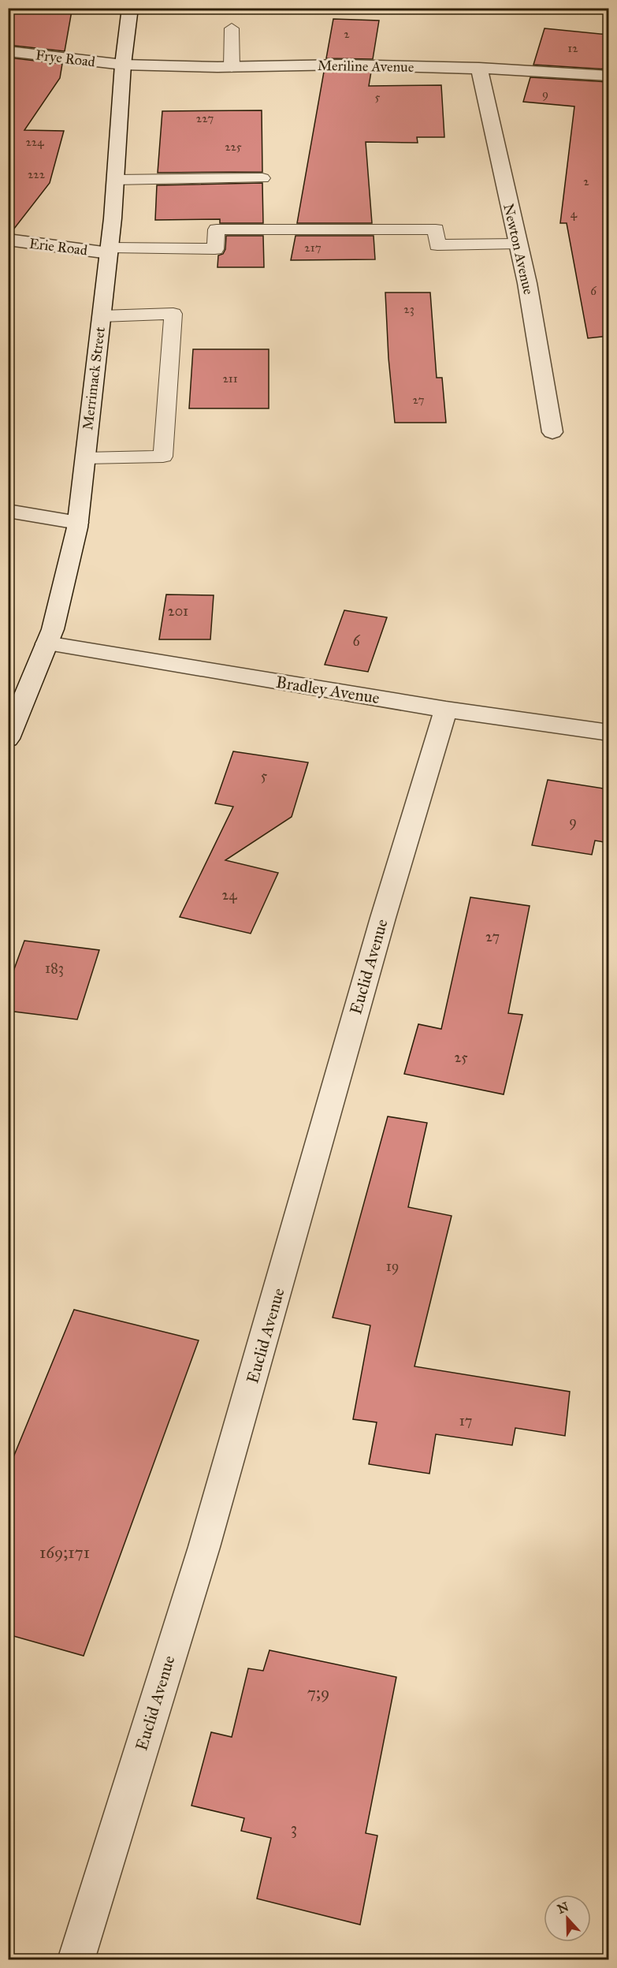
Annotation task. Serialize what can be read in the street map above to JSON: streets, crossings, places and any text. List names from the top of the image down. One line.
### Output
{"streets":{"street":["Frye Road","Meriline Avenue","Erie Road","Newton Avenue","Merrimack Street","Bradley Avenue","Euclid Avenue"]},"crossings":[["Frye Road","Meriline Avenue"],["Frye Road","Merrimack Street"],["Meriline Avenue","Newton Avenue"],["Meriline Avenue","Merrimack Street"],["Erie Road","Merrimack Street"],["Merrimack Street","Bradley Avenue"],["Bradley Avenue","Euclid Avenue"]],"house_numbers":["2","12","9","5","227","224","225","222","2","4","217","6","23","211","27","201","6","5","9","24","27","183","25","19","17","169;171","7;9","3"],"north":"top"}
